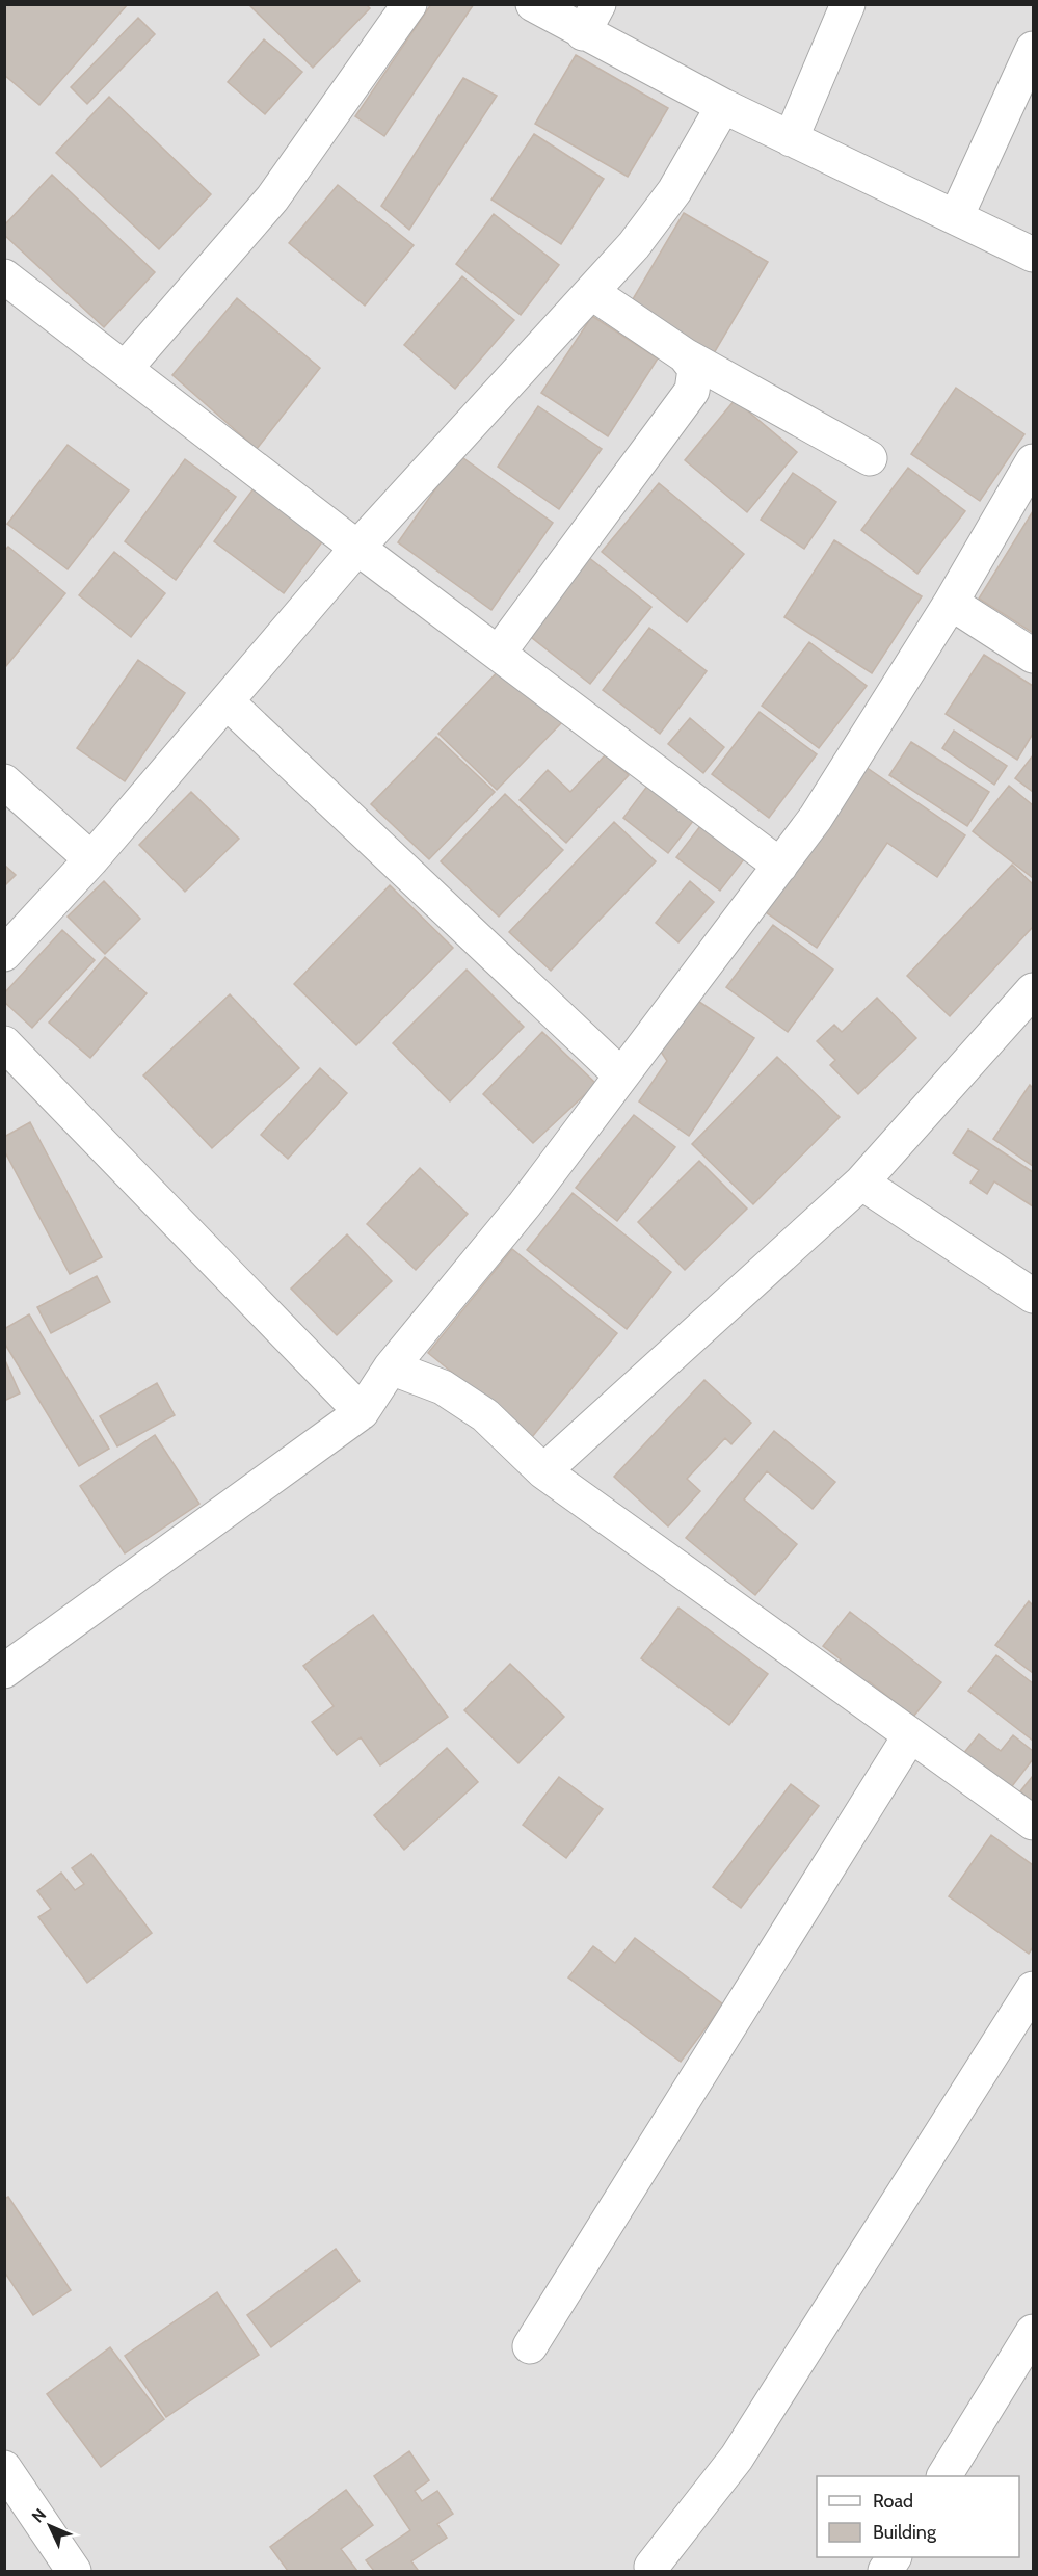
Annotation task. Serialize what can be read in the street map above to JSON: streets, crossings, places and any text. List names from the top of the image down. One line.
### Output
{"legend":["Road","Building"],"north":"top left"}
